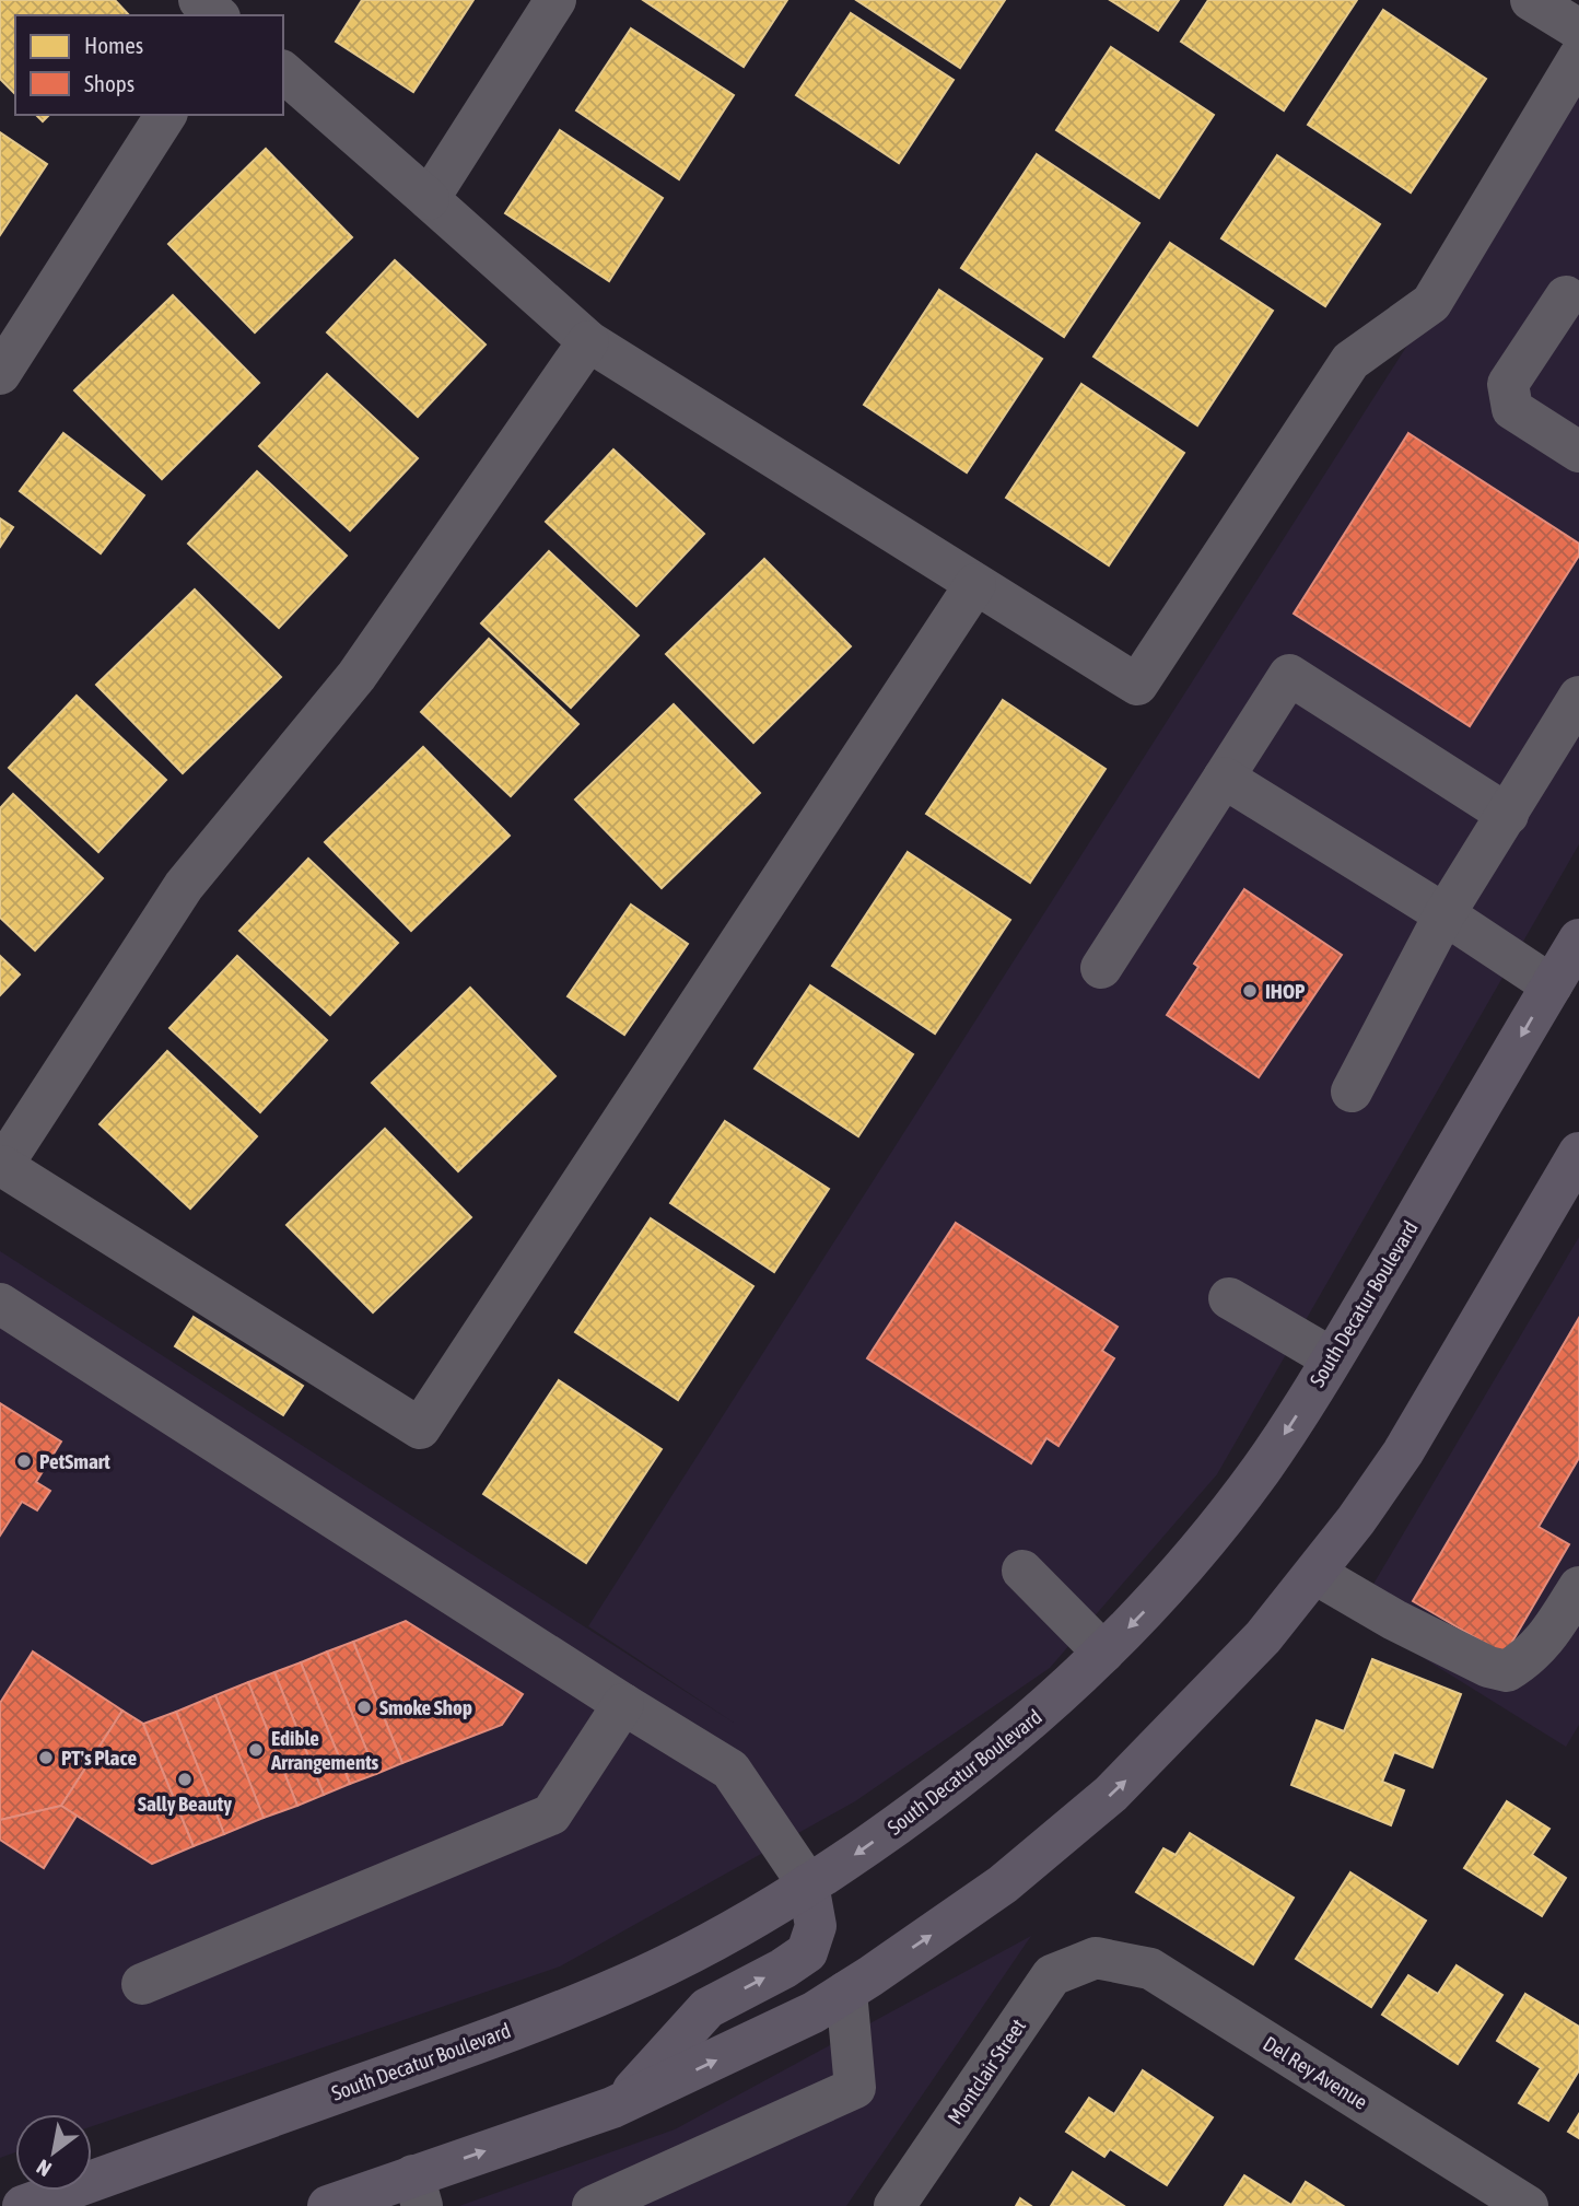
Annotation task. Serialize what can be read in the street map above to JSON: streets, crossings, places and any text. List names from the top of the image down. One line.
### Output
{"streets":{"main road":["South Decatur Boulevard"],"street":["Montclair Street","Del Rey Avenue"]},"crossings":[["Montclair Street","Del Rey Avenue"]],"places":["IHOP","PetSmart","Smoke Shop","Edible Arrangements","PT's Place","Sally Beauty"],"legend":["Homes","Shops"],"north":"bottom left"}
